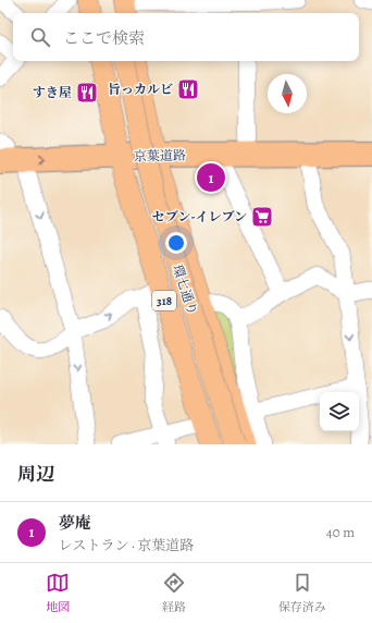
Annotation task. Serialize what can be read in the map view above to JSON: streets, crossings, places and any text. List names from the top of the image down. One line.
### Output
{"streets":{"highway":["京葉道路"],"main road":["環七通り","318"]},"crossings":[["京葉道路","318"]],"places":{"restaurant":["旨っカルビ","すき屋"],"supermarket":["セブン-イレブン"]},"north":"bottom","page":{"search":"ここで検索","pins":"1","heading":"周辺","list":[{"mark":"1","name":"夢庵","note":"レストラン · 京葉道路","value":"40 m"}],"nav":["地図","経路","保存済み"]}}
